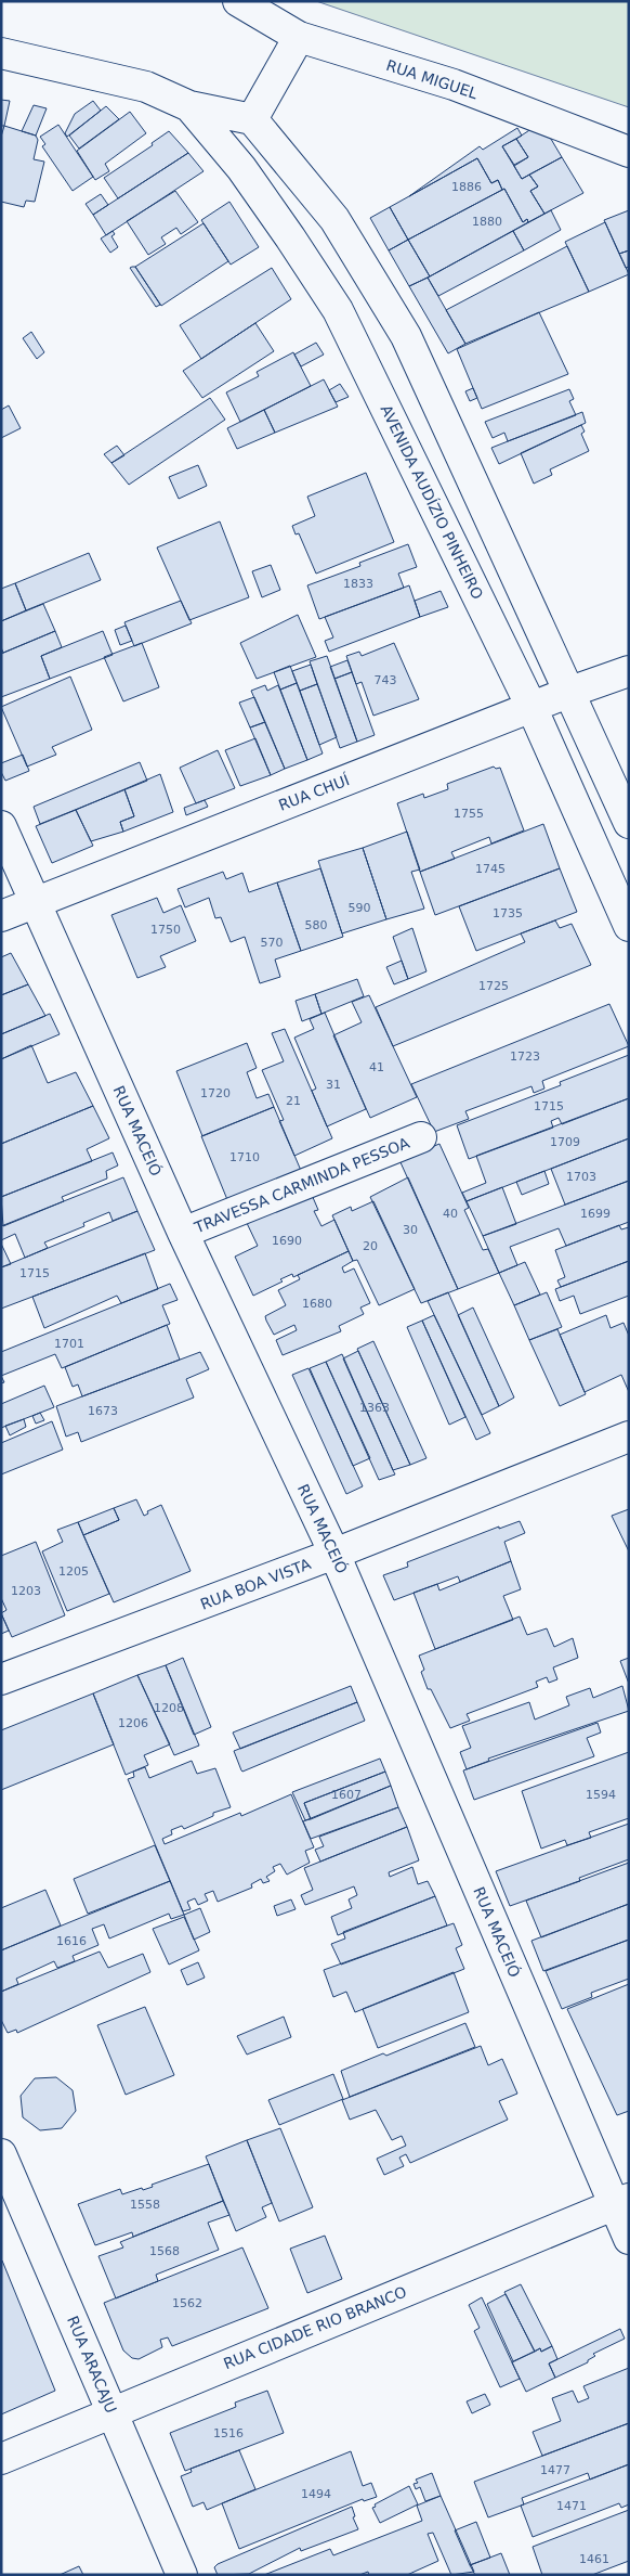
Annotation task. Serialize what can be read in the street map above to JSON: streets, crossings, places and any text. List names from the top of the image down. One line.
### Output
{"streets":{"street":["RUA MIGUEL","AVENIDA AUDÍZIO PINHEIRO","RUA CHUÍ","RUA MACEIÓ","TRAVESSA CARMINDA PESSOA","RUA BOA VISTA","RUA CIDADE RIO BRANCO","RUA ARACAJU"]},"crossings":[["AVENIDA AUDÍZIO PINHEIRO","RUA CHUÍ"],["RUA CHUÍ","RUA MACEIÓ"],["RUA MACEIÓ","TRAVESSA CARMINDA PESSOA"],["RUA MACEIÓ","RUA BOA VISTA"],["RUA MACEIÓ","RUA CIDADE RIO BRANCO"],["RUA CIDADE RIO BRANCO","RUA ARACAJU"]],"house_numbers":["1886","1880","1833","743","1755","1745","590","1735","580","1750","570","1725","1723","41","31","1720","21","1715","1709","1710","1703","40","1699","30","1690","20","1715","1680","1701","1363","1673","1205","1203","1208","1206","1607","1594","1616","1558","1568","1562","1516","1477","1494","1471","1461"]}
